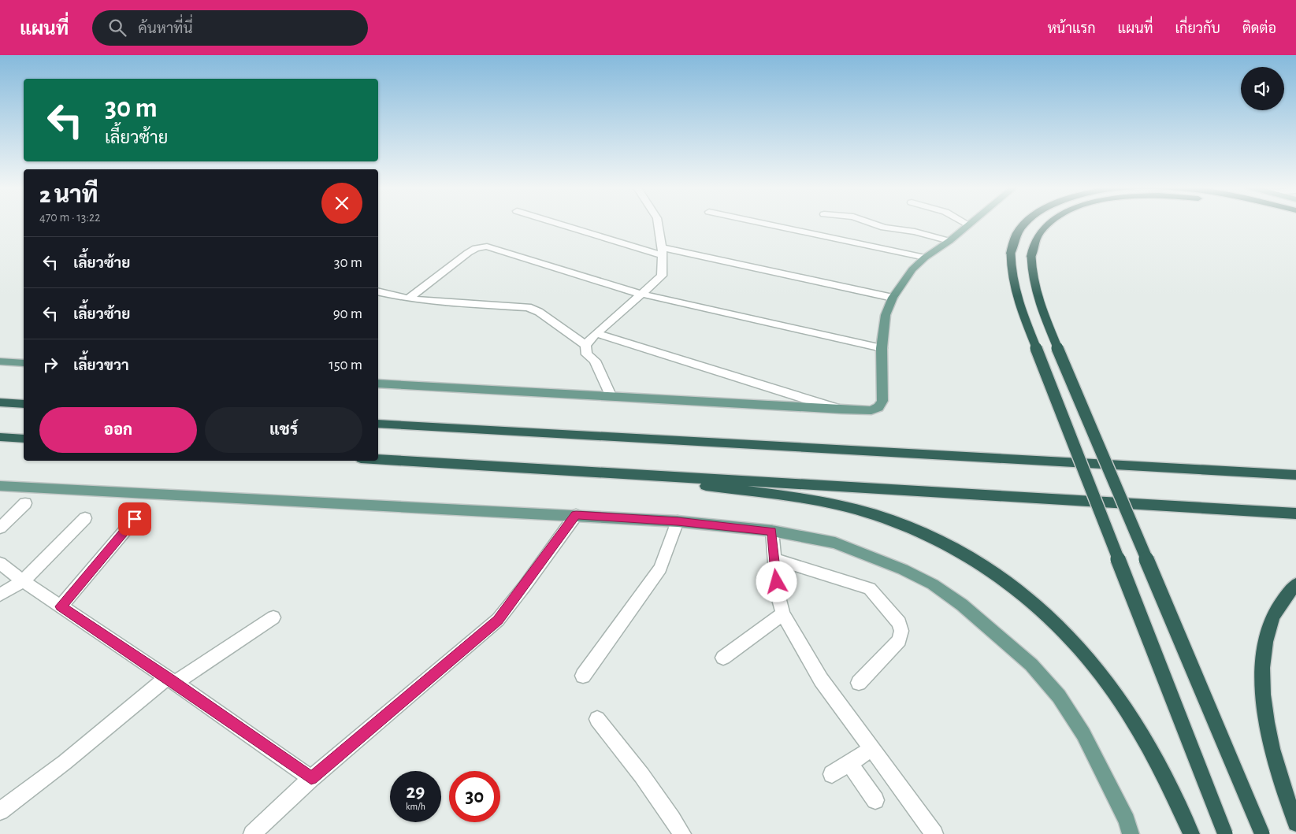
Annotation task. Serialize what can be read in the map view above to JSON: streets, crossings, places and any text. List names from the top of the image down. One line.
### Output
{"page":{"header":"แผนที่","search":"ค้นหาที่นี่","nav":["หน้าแรก","แผนที่","เกี่ยวกับ","ติดต่อ"],"turn":["30 m","เลี้ยวซ้าย"],"heading":["2 นาที","470 m · 13:22"],"list":[{"name":"เลี้ยวซ้าย","value":"30 m"},{"name":"เลี้ยวซ้าย","value":"90 m"},{"name":"เลี้ยวขวา","value":"150 m"}],"buttons":["ออก","แชร์"],"speed":"29 km/h","limit":"30"}}
